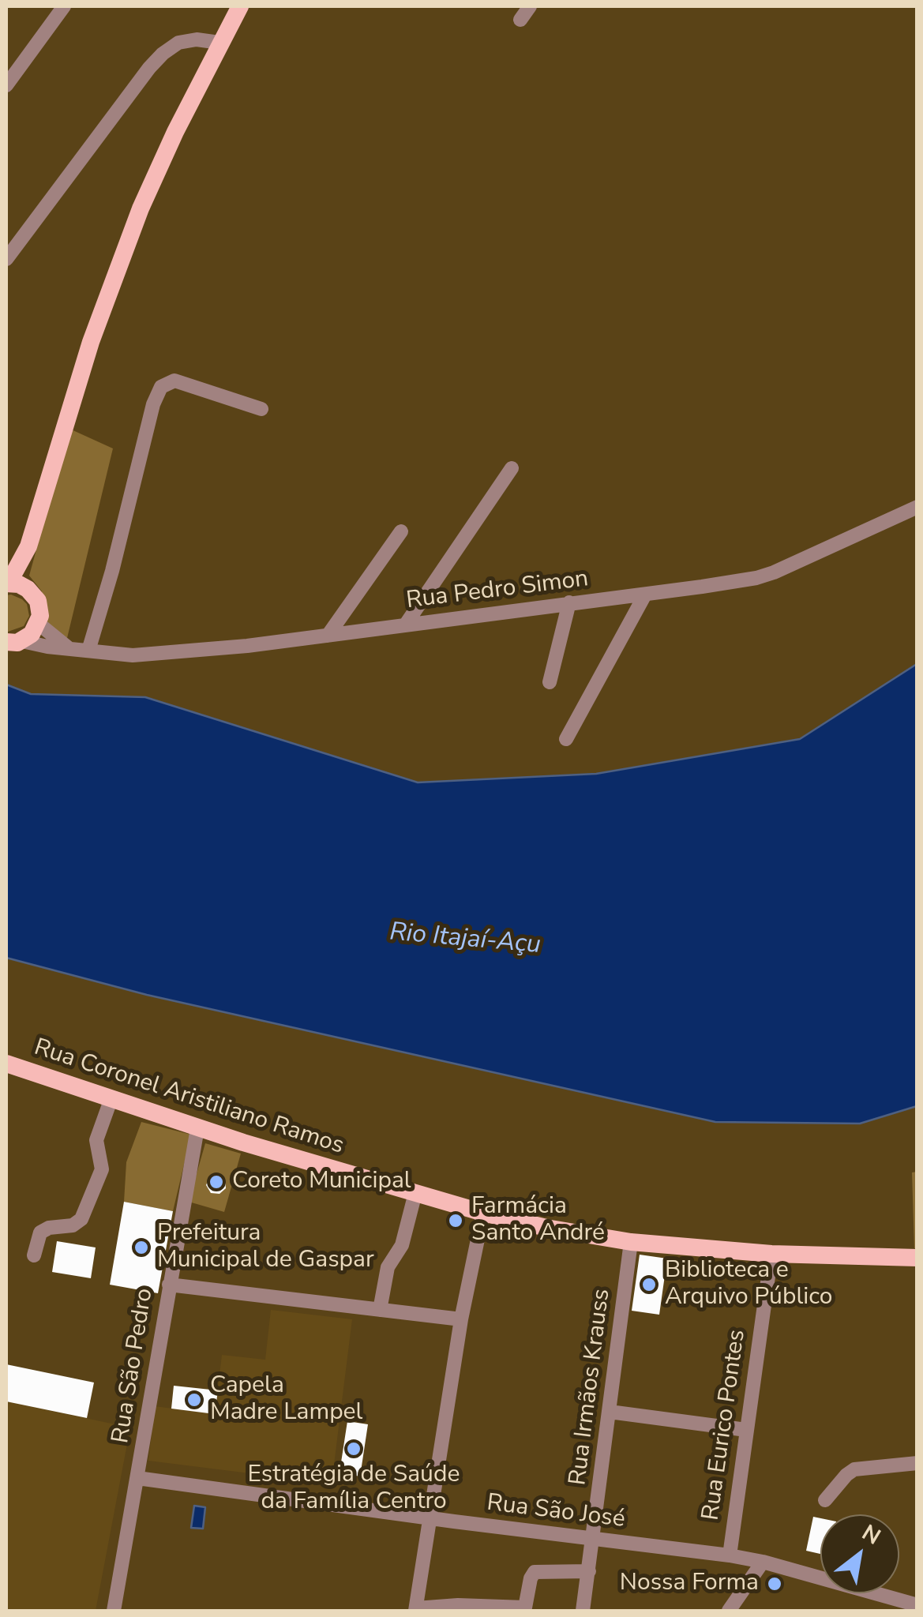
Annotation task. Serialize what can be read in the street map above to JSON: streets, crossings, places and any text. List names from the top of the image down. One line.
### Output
{"streets":{"main road":["Rua Coronel Aristiliano Ramos"],"street":["Rua Pedro Simon","Rua São Pedro","Rua Irmãos Krauss","Rua Eurico Pontes","Rua São José"]},"crossings":[["Rua Coronel Aristiliano Ramos","Rua São Pedro"],["Rua Coronel Aristiliano Ramos","Rua Irmãos Krauss"],["Rua Coronel Aristiliano Ramos","Rua Eurico Pontes"],["Rua São Pedro","Rua São José"],["Rua Irmãos Krauss","Rua São José"],["Rua Eurico Pontes","Rua São José"]],"water":["Rio Itajaí-Açu"],"places":["Coreto Municipal","Farmácia Santo André","Prefeitura Municipal de Gaspar","Biblioteca e Arquivo Público","Capela Madre Lampel","Estratégia de Saúde da Família Centro","Nossa Forma"],"north":"top right"}
